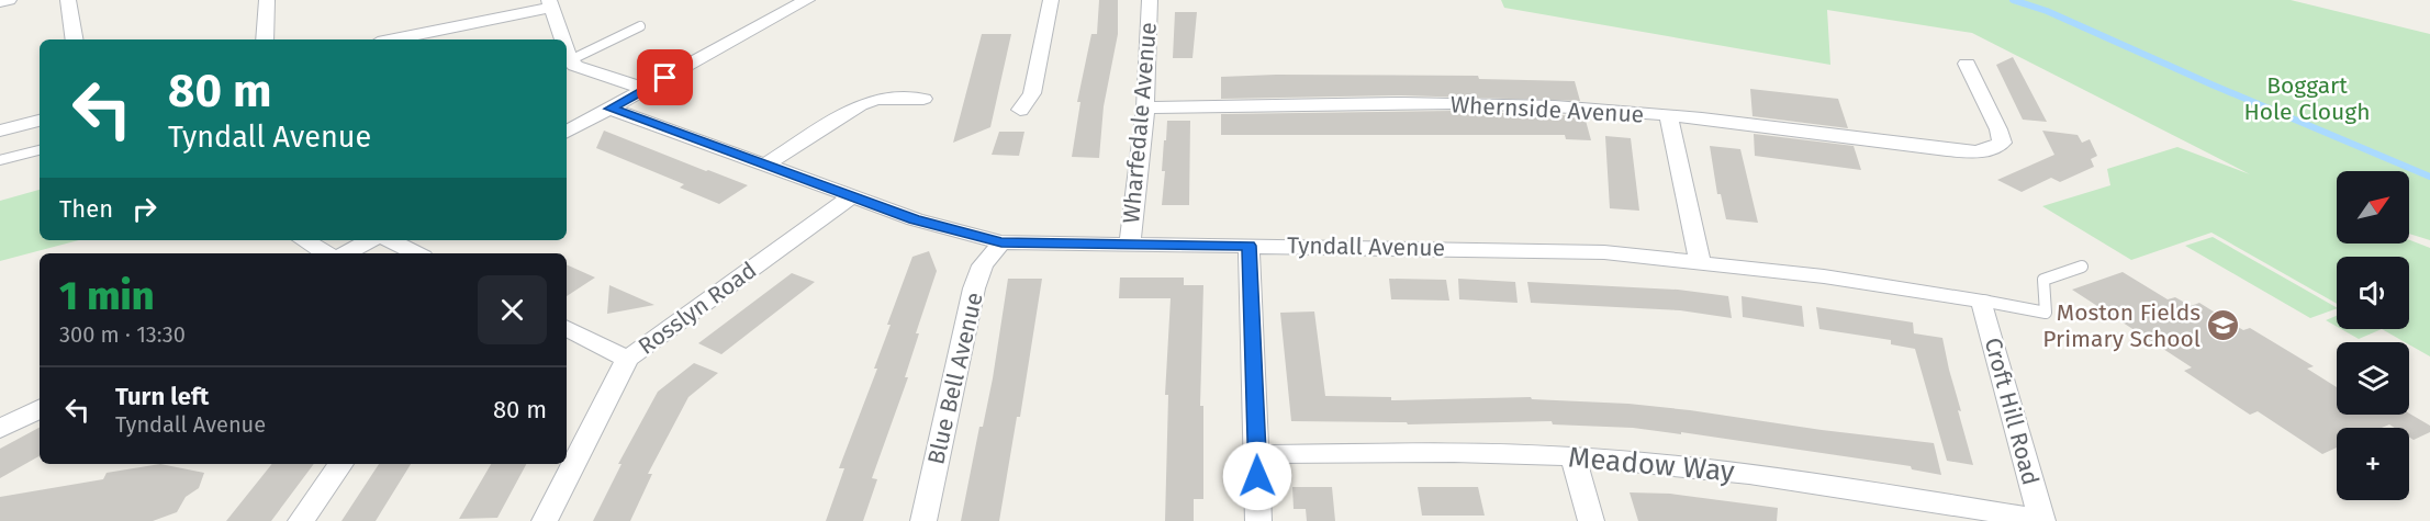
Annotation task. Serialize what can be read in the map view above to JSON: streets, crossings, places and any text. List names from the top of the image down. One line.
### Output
{"streets":{"street":["Whernside Avenue","Wharfedale Avenue","Tyndall Avenue","Rosslyn Road","Blue Bell Avenue","Croft Hill Road","Meadow Way"]},"crossings":[["Whernside Avenue","Wharfedale Avenue"],["Wharfedale Avenue","Tyndall Avenue"],["Tyndall Avenue","Rosslyn Road"],["Tyndall Avenue","Blue Bell Avenue"],["Tyndall Avenue","Croft Hill Road"],["Croft Hill Road","Meadow Way"]],"parks":["Boggart Hole Clough"],"places":{"school or university":["Moston Fields Primary School"]},"north":"top right","page":{"turn":["80 m","Tyndall Avenue"],"map_buttons":"+","then":"Then","heading":["1 min","300 m · 13:30"],"list":[{"name":"Turn left","note":"Tyndall Avenue","value":"80 m"}]}}
